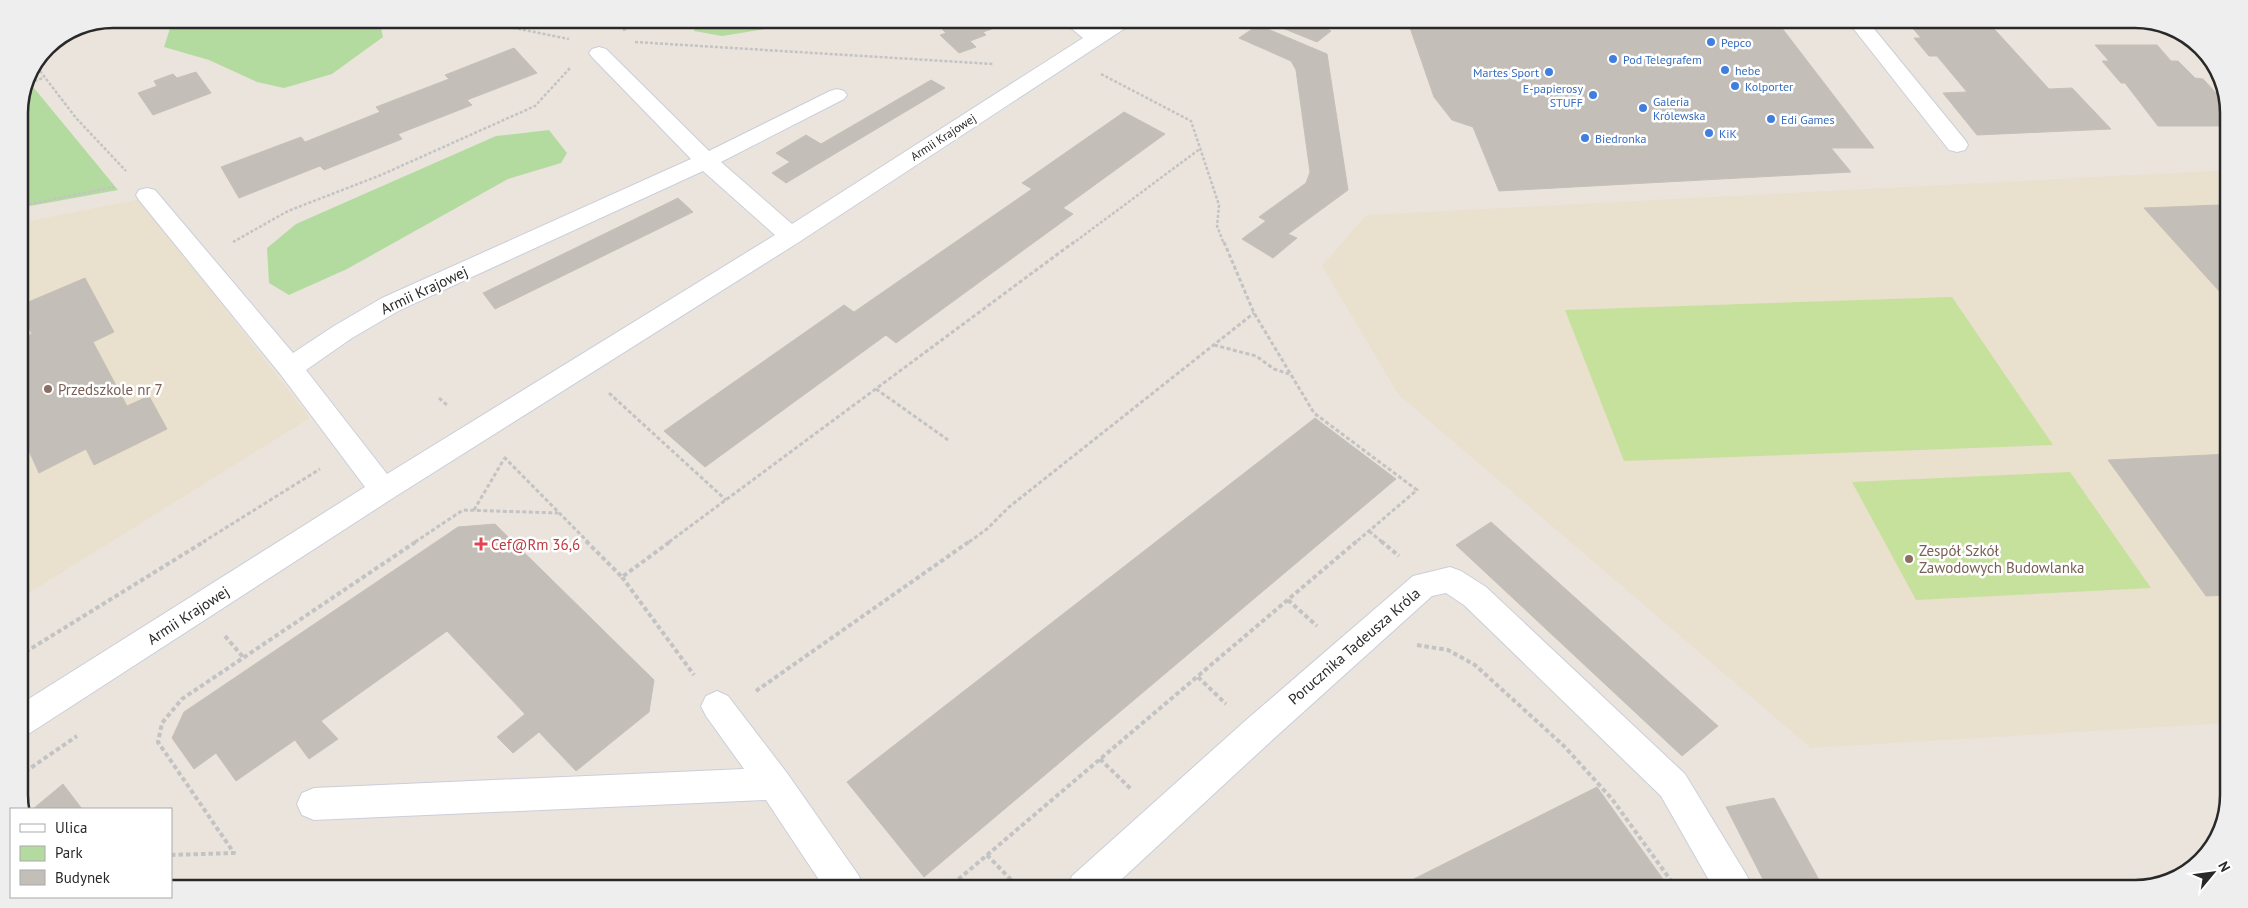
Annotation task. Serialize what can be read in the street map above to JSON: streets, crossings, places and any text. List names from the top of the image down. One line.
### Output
{"streets":{"street":["Armii Krajowej","Porucznika Tadeusza Króla"]},"places":{"other":["Pepco","Pod Telegrafem","hebe","Martes Sport","Kolporter","E-papierosy STUFF","Galeria Królewska","Edi Games","KiK","Biedronka","Przedszkole nr 7","Zespół Szkół Zawodowych Budowlanka"],"health":["Cef@Rm 36,6"]},"legend":["Ulica","Park","Budynek"],"north":"top right"}
